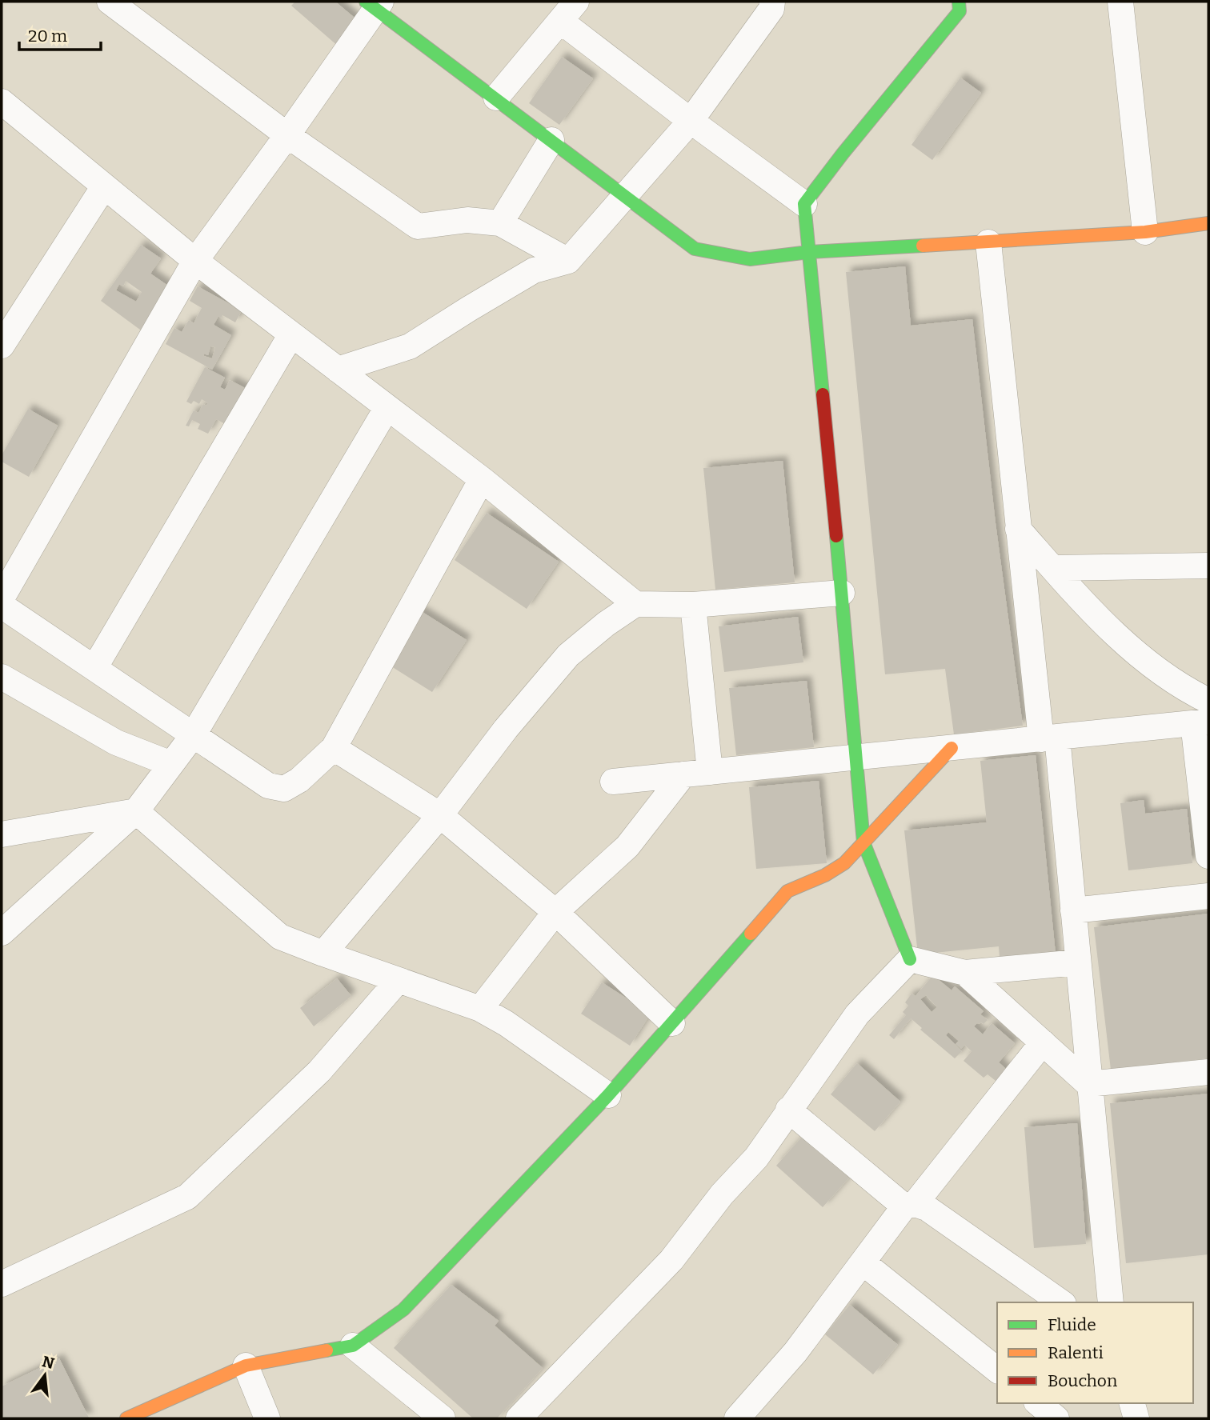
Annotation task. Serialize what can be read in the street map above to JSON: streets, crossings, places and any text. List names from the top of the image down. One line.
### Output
{"legend":["Fluide","Ralenti","Bouchon"],"scale_bar":"20 m","north":"top"}
